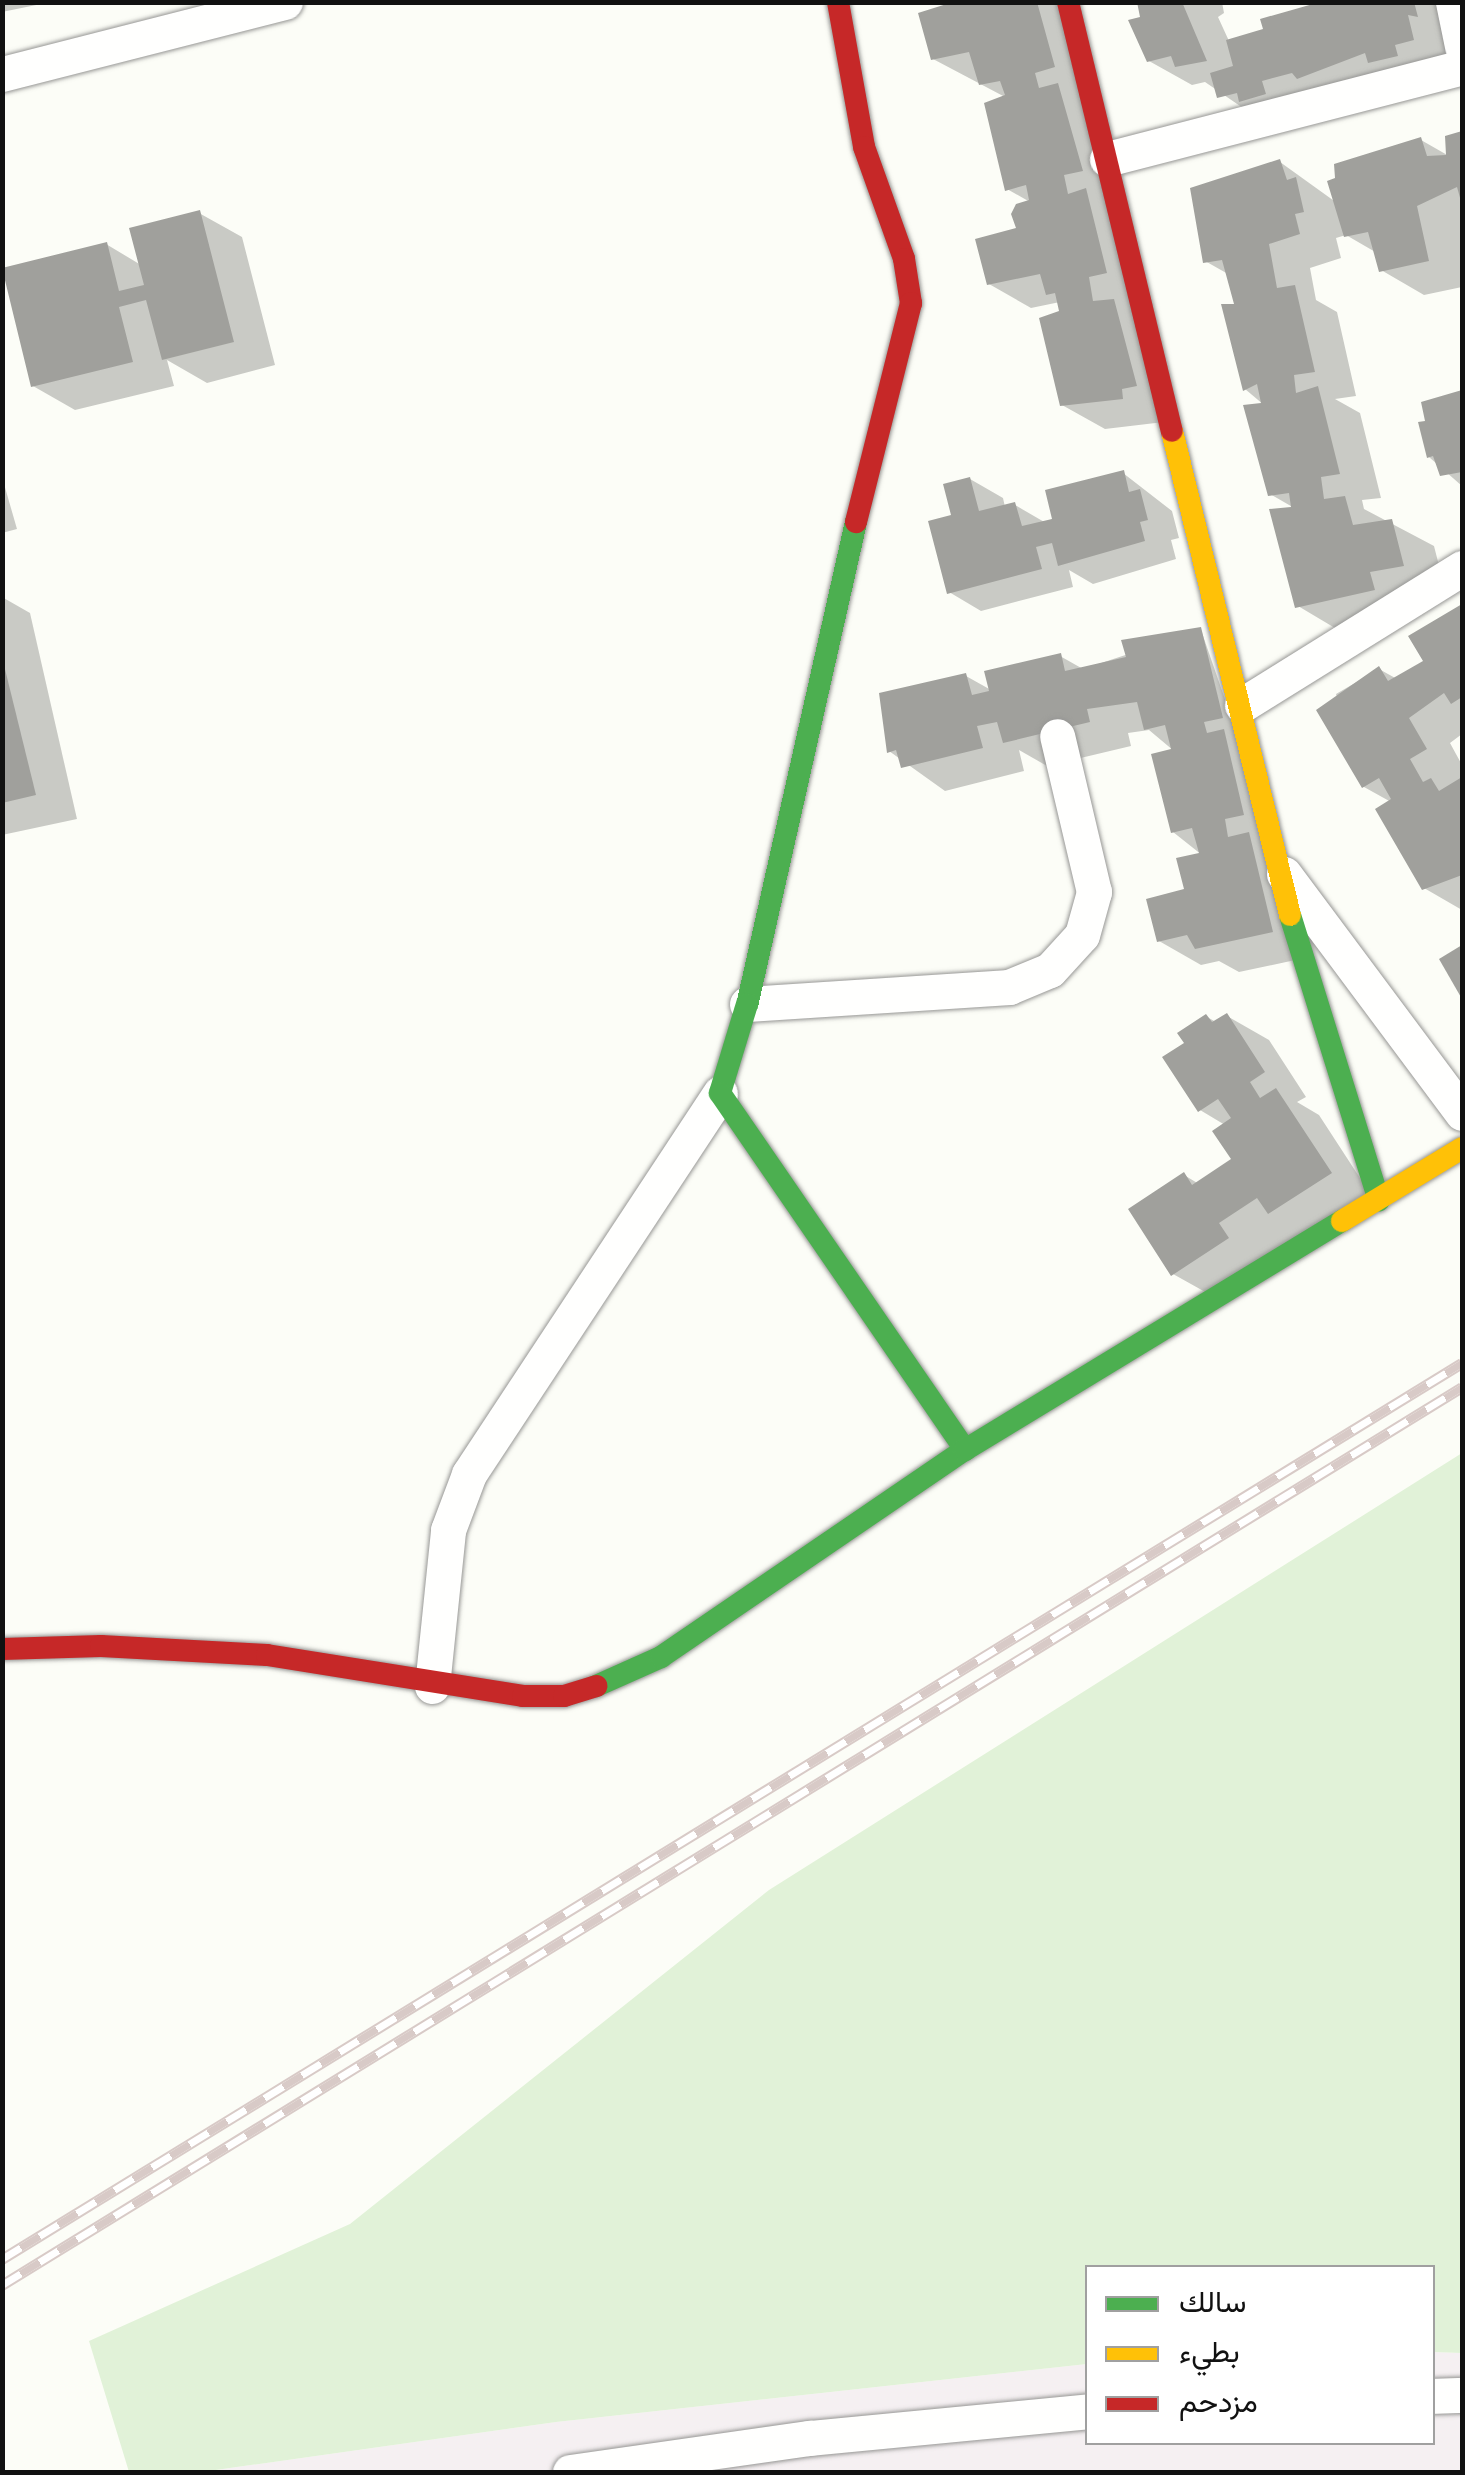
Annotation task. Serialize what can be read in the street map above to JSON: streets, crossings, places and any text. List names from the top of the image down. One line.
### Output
{"legend":["سالك","بطيء","مزدحم"]}
